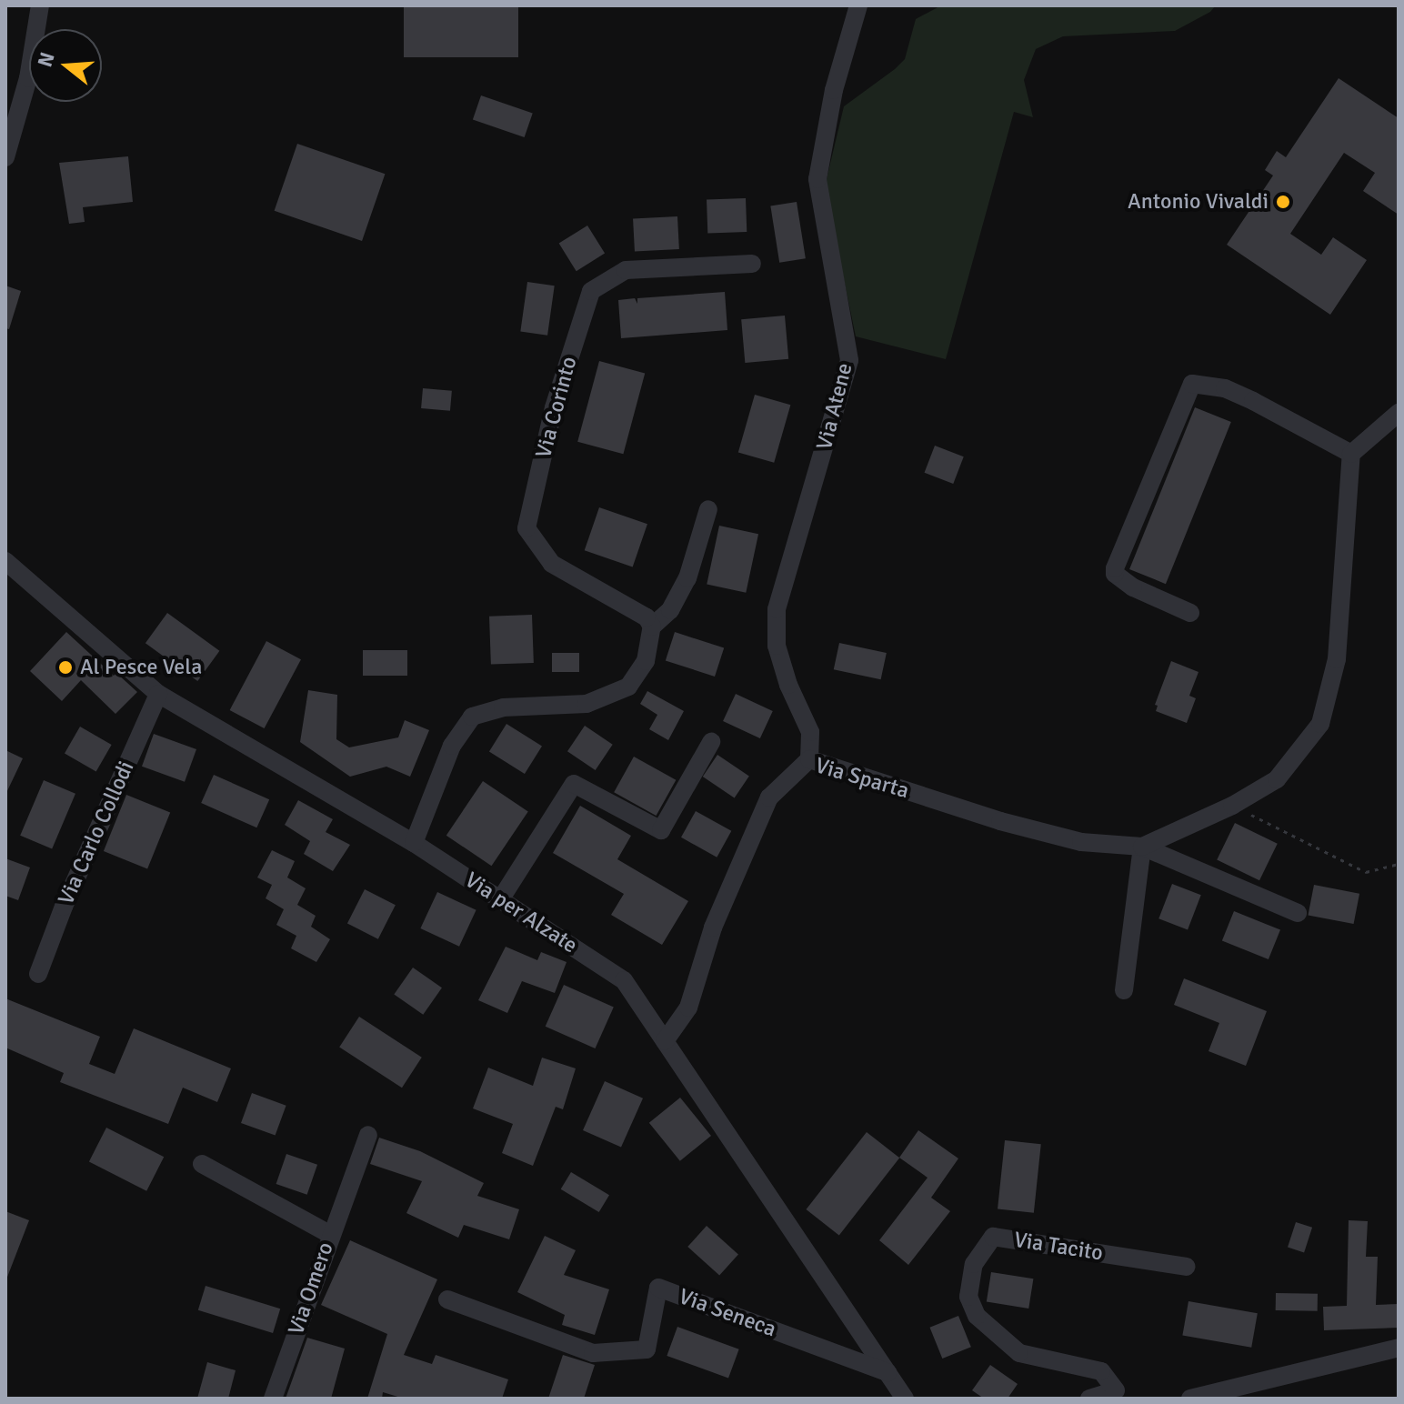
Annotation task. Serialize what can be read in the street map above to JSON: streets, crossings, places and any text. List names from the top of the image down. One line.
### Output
{"streets":{"street":["Via Atene","Via Corinto","Via Sparta","Via Carlo Collodi","Via per Alzate","Via Tacito","Via Omero","Via Seneca"]},"crossings":[["Via Atene","Via Sparta"],["Via Sparta","Via per Alzate"],["Via Carlo Collodi","Via per Alzate"],["Via per Alzate","Via Seneca"]],"places":["Antonio Vivaldi","Al Pesce Vela"],"north":"left"}
